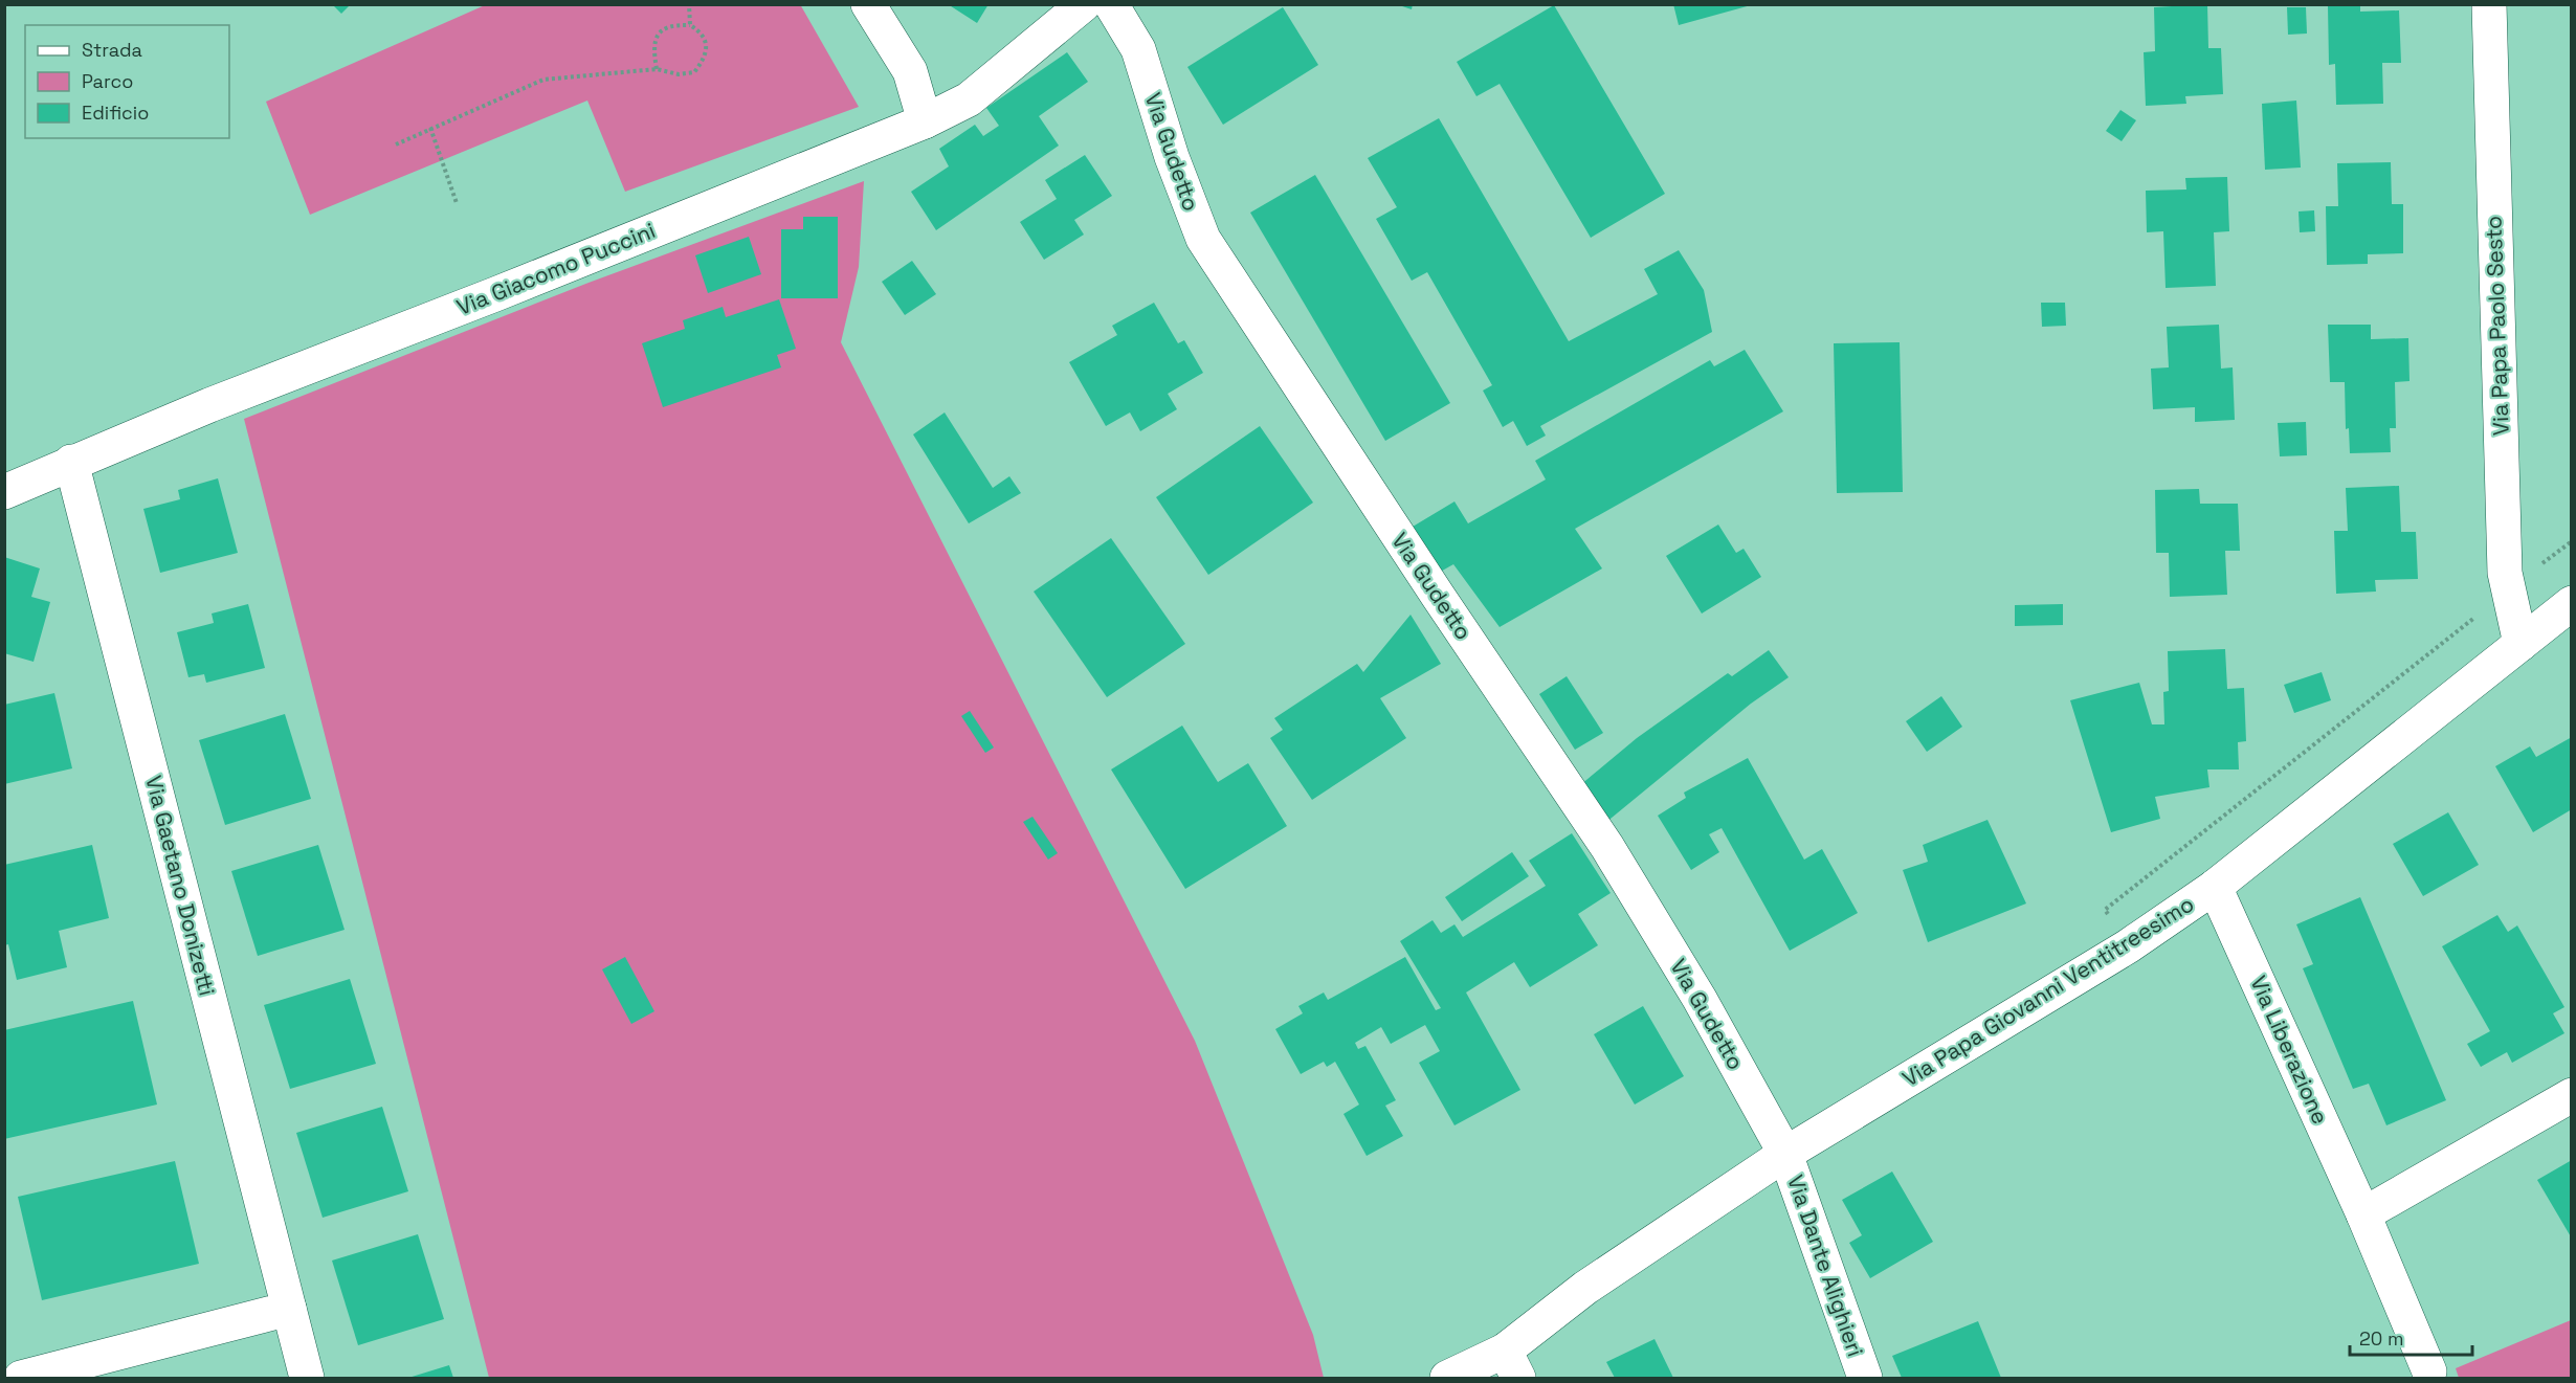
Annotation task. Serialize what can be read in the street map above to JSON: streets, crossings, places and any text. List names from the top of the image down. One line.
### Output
{"streets":{"street":["Via Gudetto","Via Giacomo Puccini","Via Papa Paolo Sesto","Via Gaetano Donizetti","Via Papa Giovanni Ventitreesimo","Via Liberazione","Via Dante Alighieri"]},"crossings":[["Via Gudetto","Via Papa Giovanni Ventitreesimo"],["Via Gudetto","Via Dante Alighieri"],["Via Giacomo Puccini","Via Gaetano Donizetti"],["Via Papa Paolo Sesto","Via Papa Giovanni Ventitreesimo"],["Via Papa Giovanni Ventitreesimo","Via Liberazione"],["Via Papa Giovanni Ventitreesimo","Via Dante Alighieri"]],"legend":["Strada","Parco","Edificio"],"scale_bar":"20 m"}
